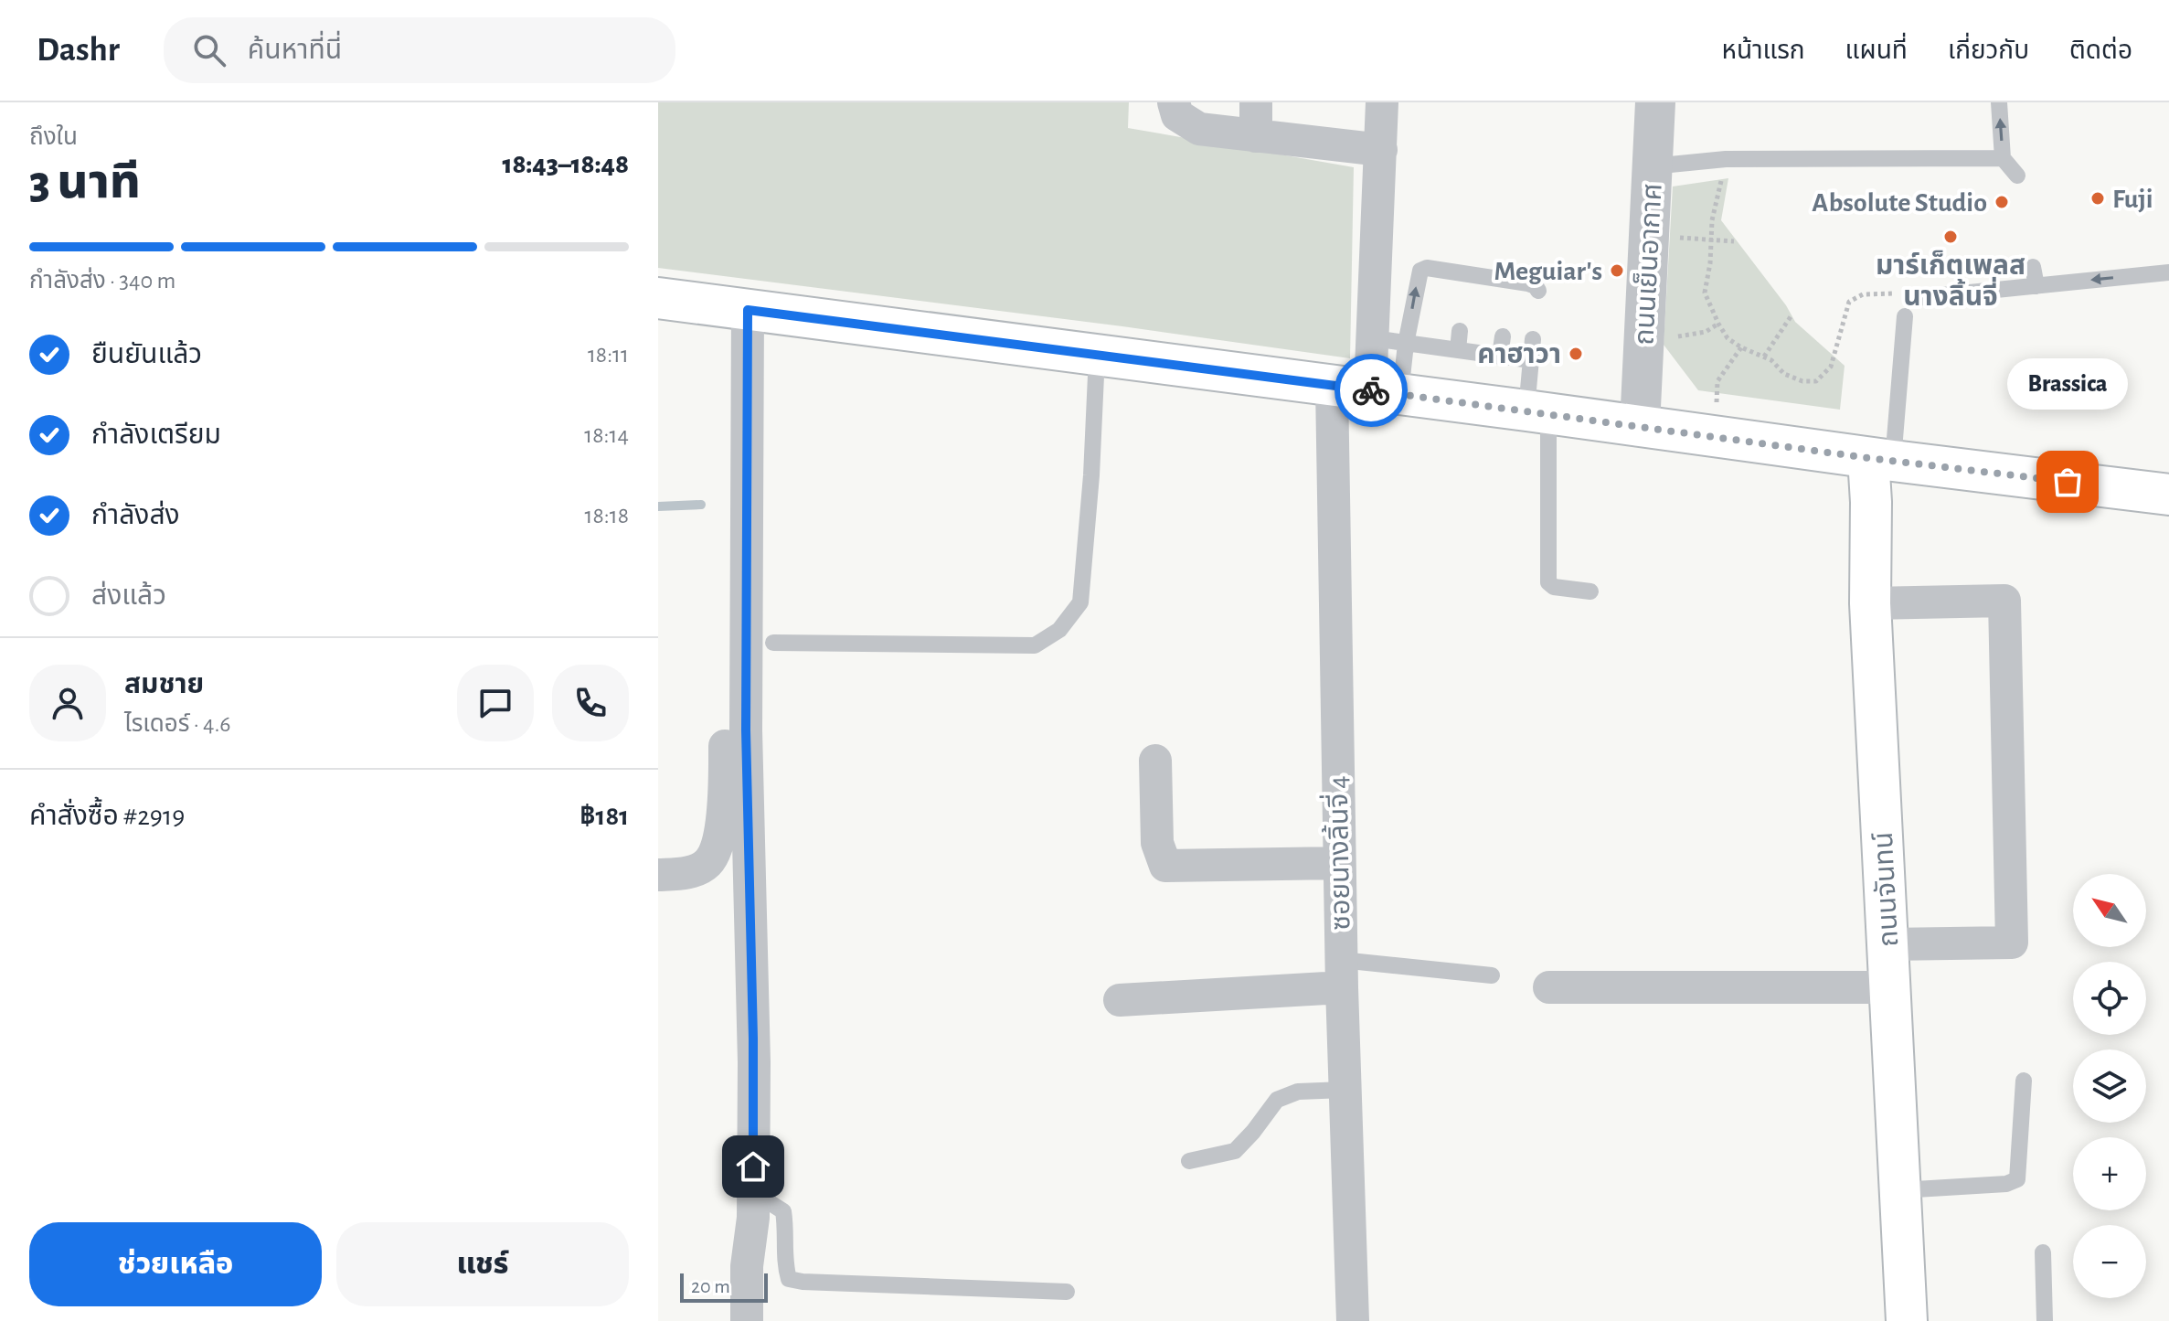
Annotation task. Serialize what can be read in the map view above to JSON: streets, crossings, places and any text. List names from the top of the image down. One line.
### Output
{"streets":{"main road":["ถนนจันทน์"],"street":["ถนนเย็นอากาศ","ซอยนางลิ้นจี่ 4"]},"places":["Fuji","Absolute Studio","มาร์เก็ตเพลส นางลิ้นจี่","Meguiar's","คาฮาวา","Brassica"],"scale_bar":"20 m","north":"top left","page":{"header":"Dashr","search":"ค้นหาที่นี่","nav":["หน้าแรก","แผนที่","เกี่ยวกับ","ติดต่อ"],"heading":["3 นาที","ถึงใน","18:43–18:48"],"panel":["สมชาย","ไรเดอร์ · 4.6","คำสั่งซื้อ #2919","฿181"],"bar":"กำลังส่ง · 340 m","list":[["ยืนยันแล้ว","18:11"],["กำลังเตรียม","18:14"],["กำลังส่ง","18:18"],"ส่งแล้ว"],"bubble":"Brassica","map_buttons":["+","−"],"buttons":["ช่วยเหลือ","แชร์"],"scale":"20 m"}}
